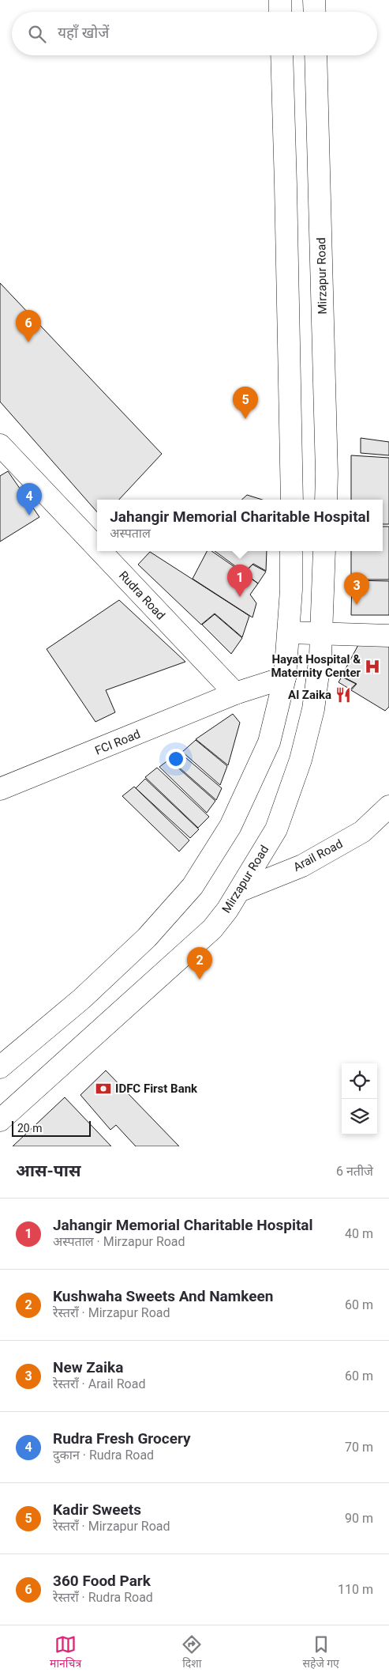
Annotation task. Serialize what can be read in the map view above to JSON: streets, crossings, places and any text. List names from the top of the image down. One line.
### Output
{"streets":{"main road":["Mirzapur Road","Rudra Road","FCI Road","Arail Road"]},"crossings":[["Mirzapur Road","Arail Road"],["Rudra Road","FCI Road"]],"places":{"hospital":["Hayat Hospital & Maternity Center"],"restaurant":["Al Zaika"],"bank":["IDFC First Bank"]},"scale_bar":"20 m","page":{"search":"यहाँ खोजें","pins":["6","5","4","1","3","2"],"popup":["Jahangir Memorial Charitable Hospital","अस्पताल"],"scale":"20 m","heading":["आस-पास","6 नतीजे"],"list":[{"mark":"1","name":"Jahangir Memorial Charitable Hospital","note":"अस्पताल · Mirzapur Road","value":"40 m"},{"mark":"2","name":"Kushwaha Sweets And Namkeen","note":"रेस्तराँ · Mirzapur Road","value":"60 m"},{"mark":"3","name":"New Zaika","note":"रेस्तराँ · Arail Road","value":"60 m"},{"mark":"4","name":"Rudra Fresh Grocery","note":"दुकान · Rudra Road","value":"70 m"},{"mark":"5","name":"Kadir Sweets","note":"रेस्तराँ · Mirzapur Road","value":"90 m"},{"mark":"6","name":"360 Food Park","note":"रेस्तराँ · Rudra Road","value":"110 m"}],"nav":["मानचित्र","दिशा","सहेजे गए"]}}
